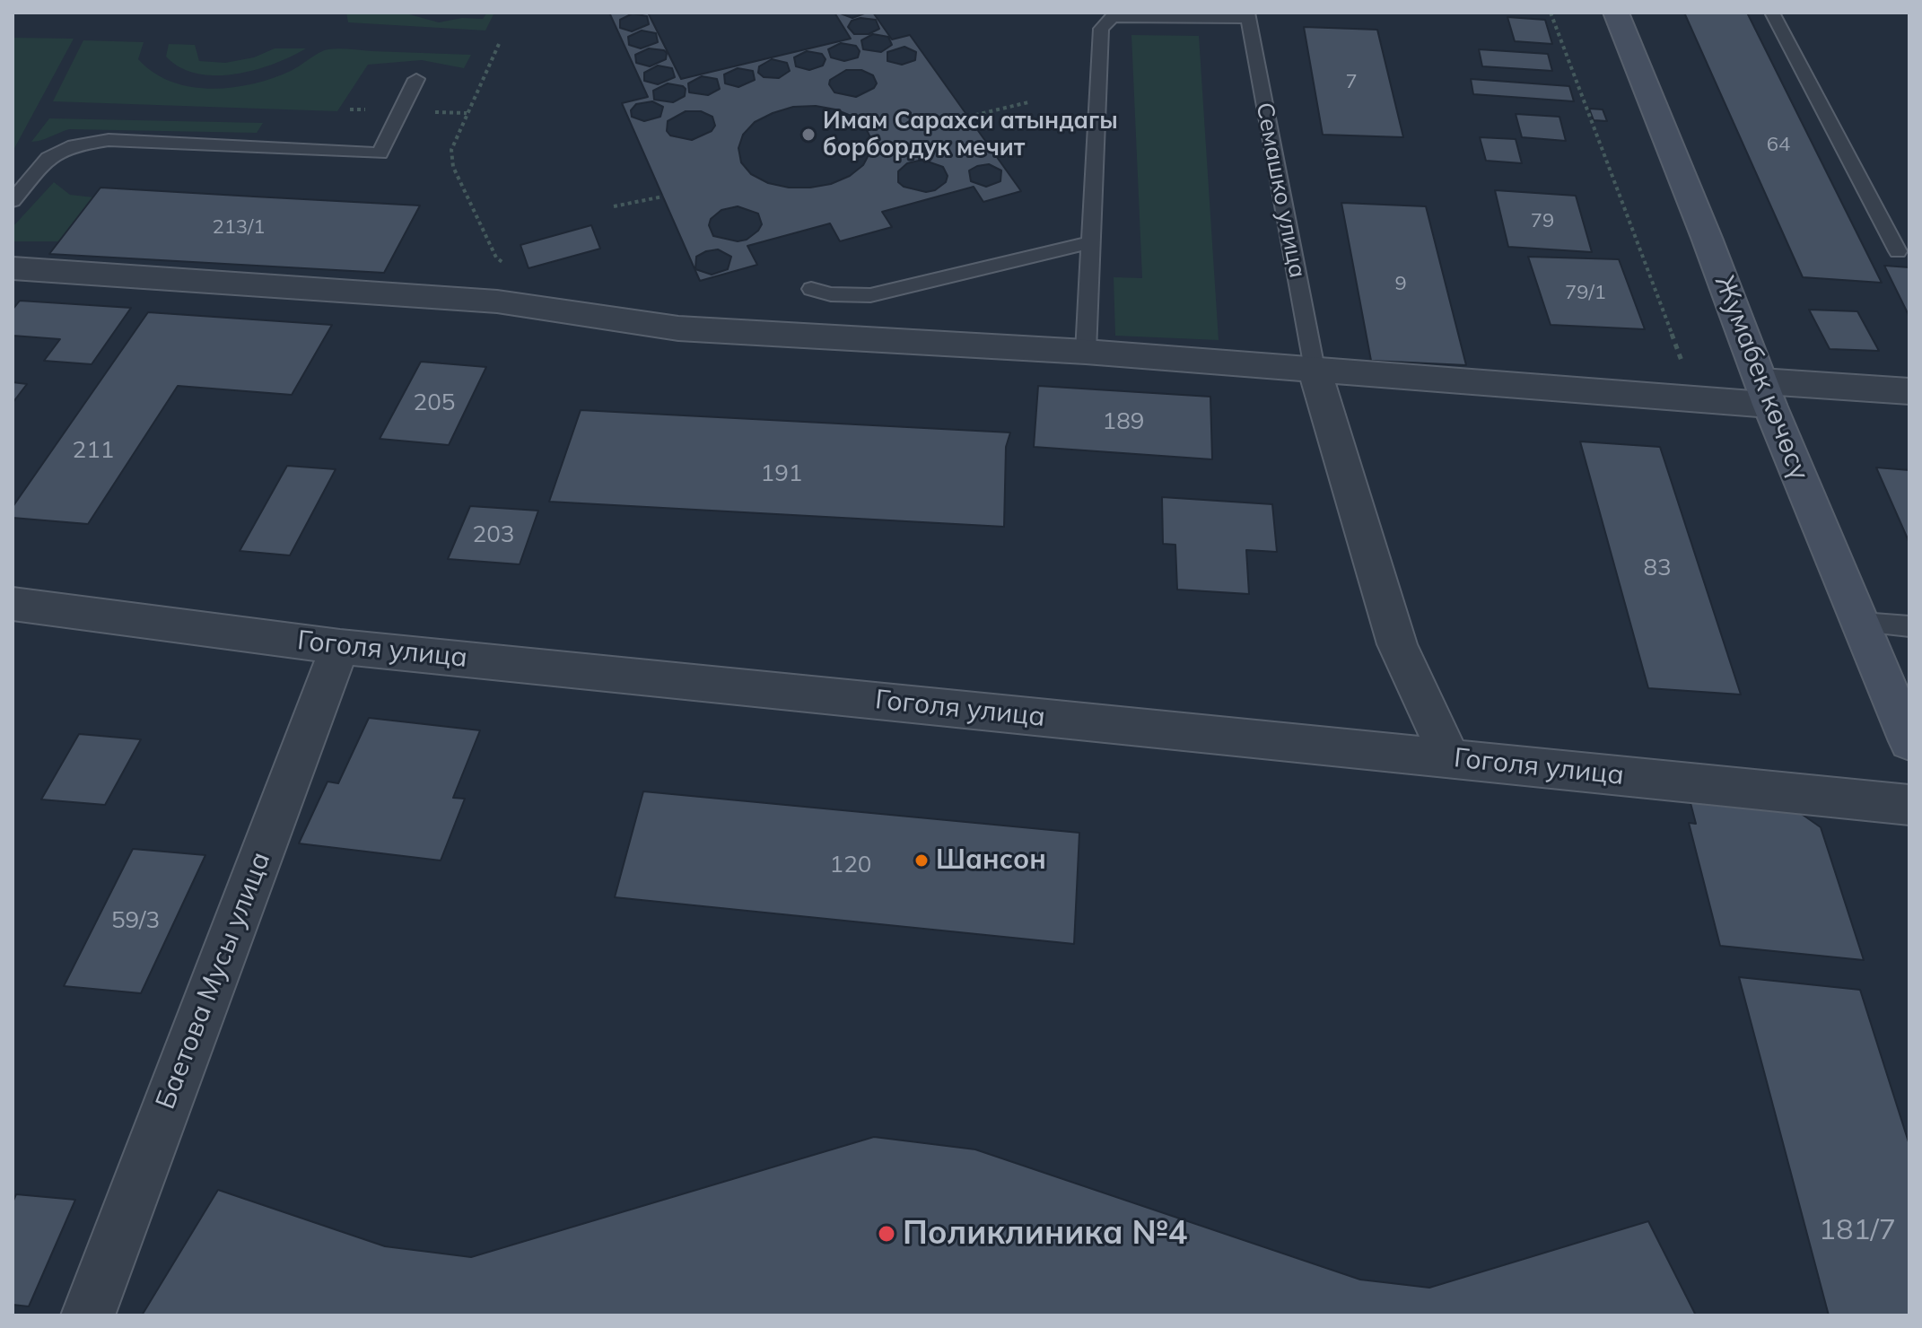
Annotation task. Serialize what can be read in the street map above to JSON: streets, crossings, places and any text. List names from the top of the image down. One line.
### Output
{"streets":{"street":["Жумабек көчөсү","Гоголя улица","Баетова Мусы улица"],"lane":["Семашко улица"]},"crossings":[["Гоголя улица","Баетова Мусы улица"]],"places":["Имам Сарахси атындагы борбордук мечит","Шансон","Поликлиника №4"],"house_numbers":["7","64","79","213/1","9","79/1","205","189","211","191","203","83","120","59/3","181/7"]}
